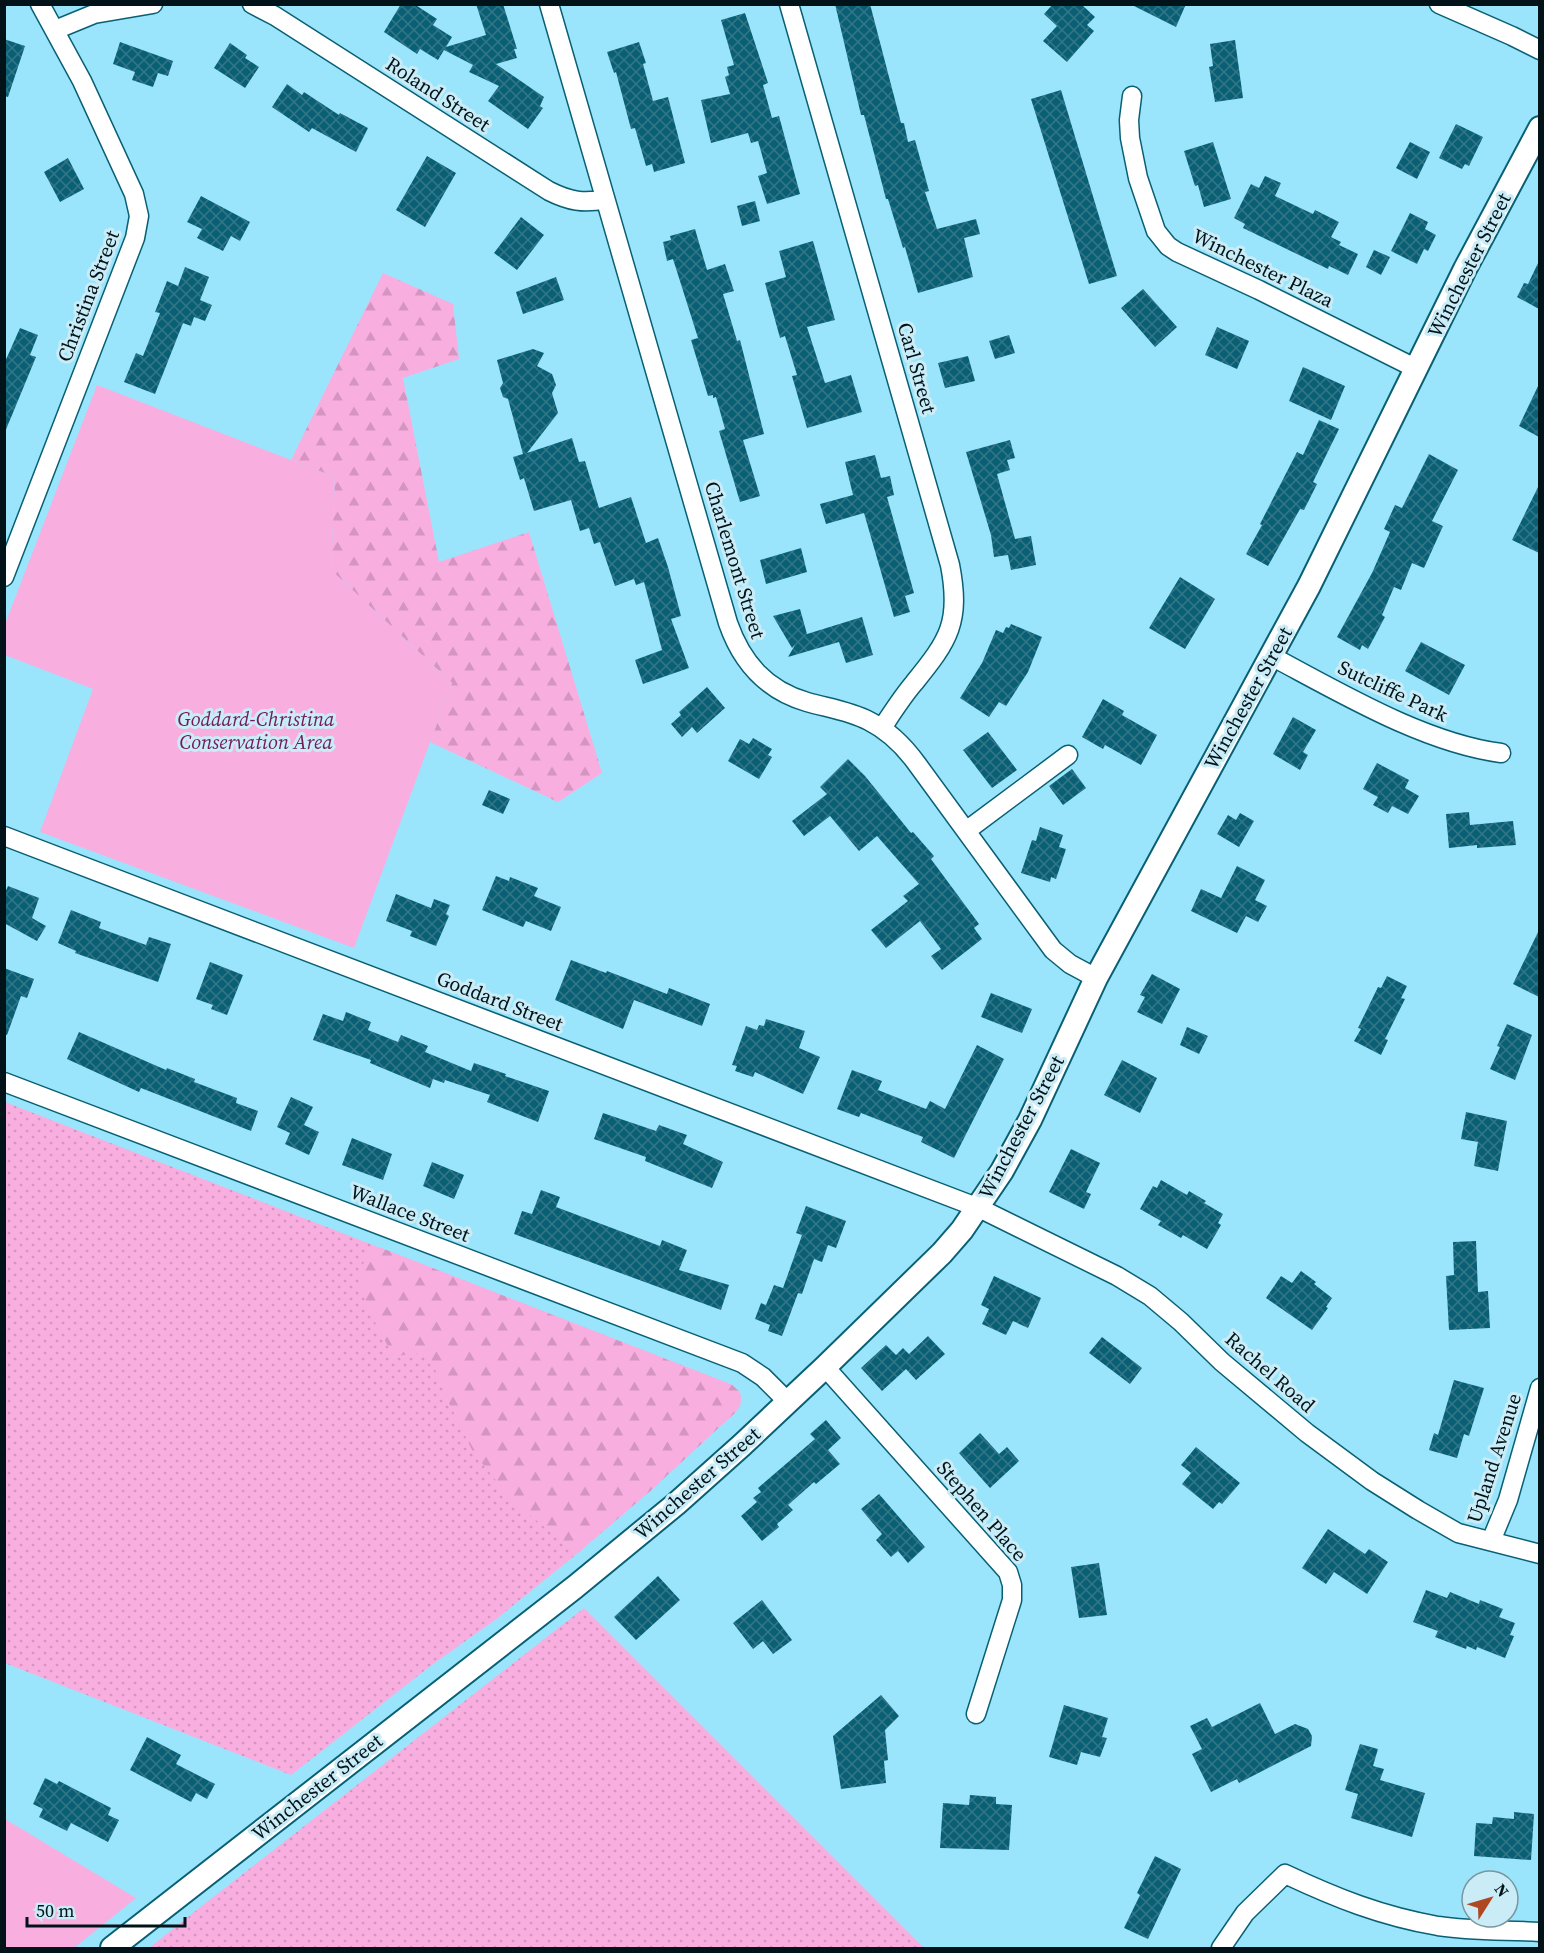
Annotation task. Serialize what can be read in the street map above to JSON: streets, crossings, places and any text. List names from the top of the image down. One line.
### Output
{"streets":{"street":["Roland Street","Winchester Street","Winchester Plaza","Christina Street","Carl Street","Charlemont Street","Sutcliffe Park","Goddard Street","Wallace Street","Rachel Road","Upland Avenue","Stephen Place"]},"crossings":[["Roland Street","Charlemont Street"],["Winchester Street","Winchester Plaza"],["Winchester Street","Charlemont Street"],["Winchester Street","Sutcliffe Park"],["Winchester Street","Goddard Street"],["Winchester Street","Wallace Street"],["Winchester Street","Rachel Road"],["Winchester Street","Stephen Place"],["Carl Street","Charlemont Street"],["Goddard Street","Rachel Road"],["Rachel Road","Upland Avenue"]],"parks":["Goddard-Christina Conservation Area"],"scale_bar":"50 m","north":"top right"}
